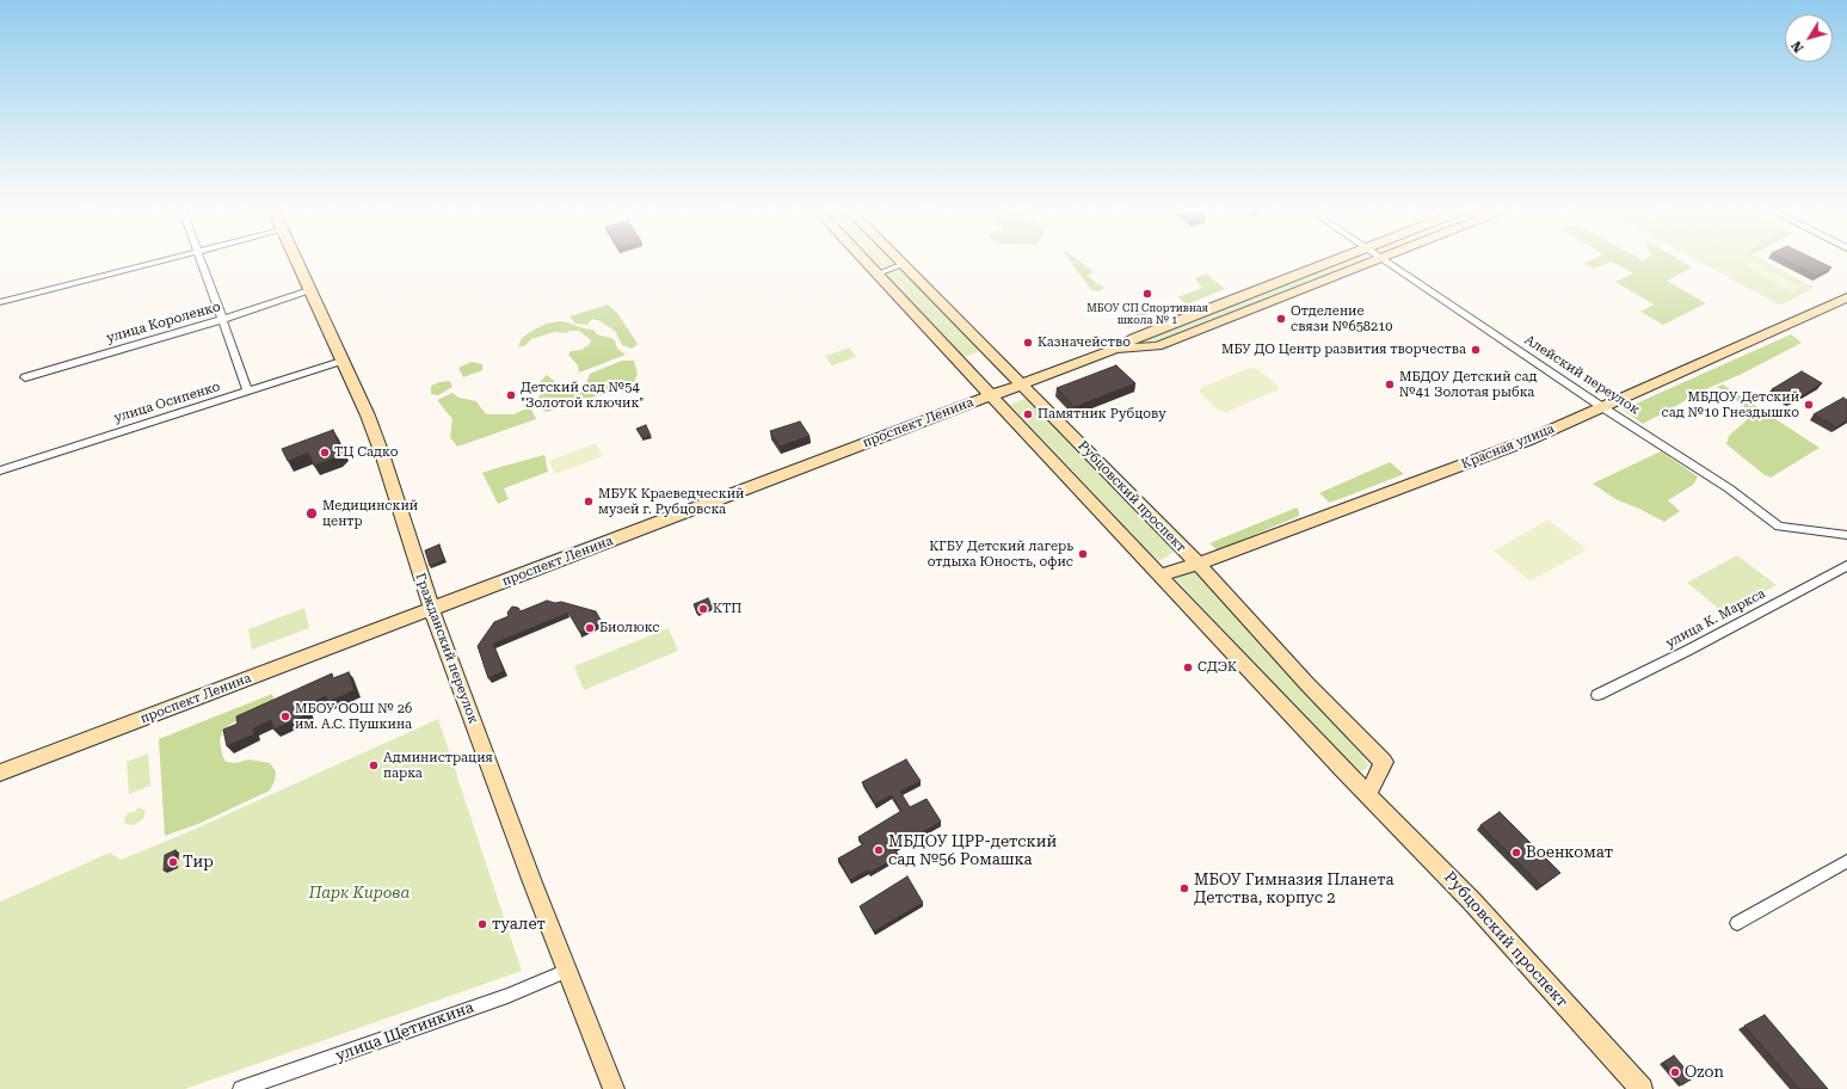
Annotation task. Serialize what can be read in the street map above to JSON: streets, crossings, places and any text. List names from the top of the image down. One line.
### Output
{"streets":{"street":["улица Короленко","Алейский переулок","улица Осипенко","проспект Ленина","Красная улица","Рубцовский проспект","улица К. Маркса","Гражданский переулок","улица Щетинкина"]},"crossings":[["улица Короленко","Гражданский переулок"],["Алейский переулок","Красная улица"],["улица Осипенко","Гражданский переулок"],["проспект Ленина","Рубцовский проспект"],["проспект Ленина","Гражданский переулок"],["Красная улица","Рубцовский проспект"],["Гражданский переулок","улица Щетинкина"]],"parks":["Парк Кирова"],"places":["МБОУ СП Спортивная школа № 1","Отделение связи №658210","Казначейство","МБУ ДО Центр развития творчества","МБДОУ Детский сад №41 Золотая рыбка","Детский сад №54 \"Золотой ключик\"","МБДОУ Детский сад №10 Гнездышко","Памятник Рубцову","ТЦ Садко","МБУК Краеведческий музей г. Рубцовска","Медицинский центр","КГБУ Детский лагерь отдыха Юность, офис","КТП","Биолюкс","СДЭК","МБОУ ООШ № 26 им. А.С. Пушкина","Администрация парка","МБДОУ ЦРР-детский сад №56 Ромашка","Военкомат","Тир","МБОУ Гимназия Планета Детства, корпус 2","туалет","Ozon"],"north":"bottom left"}
